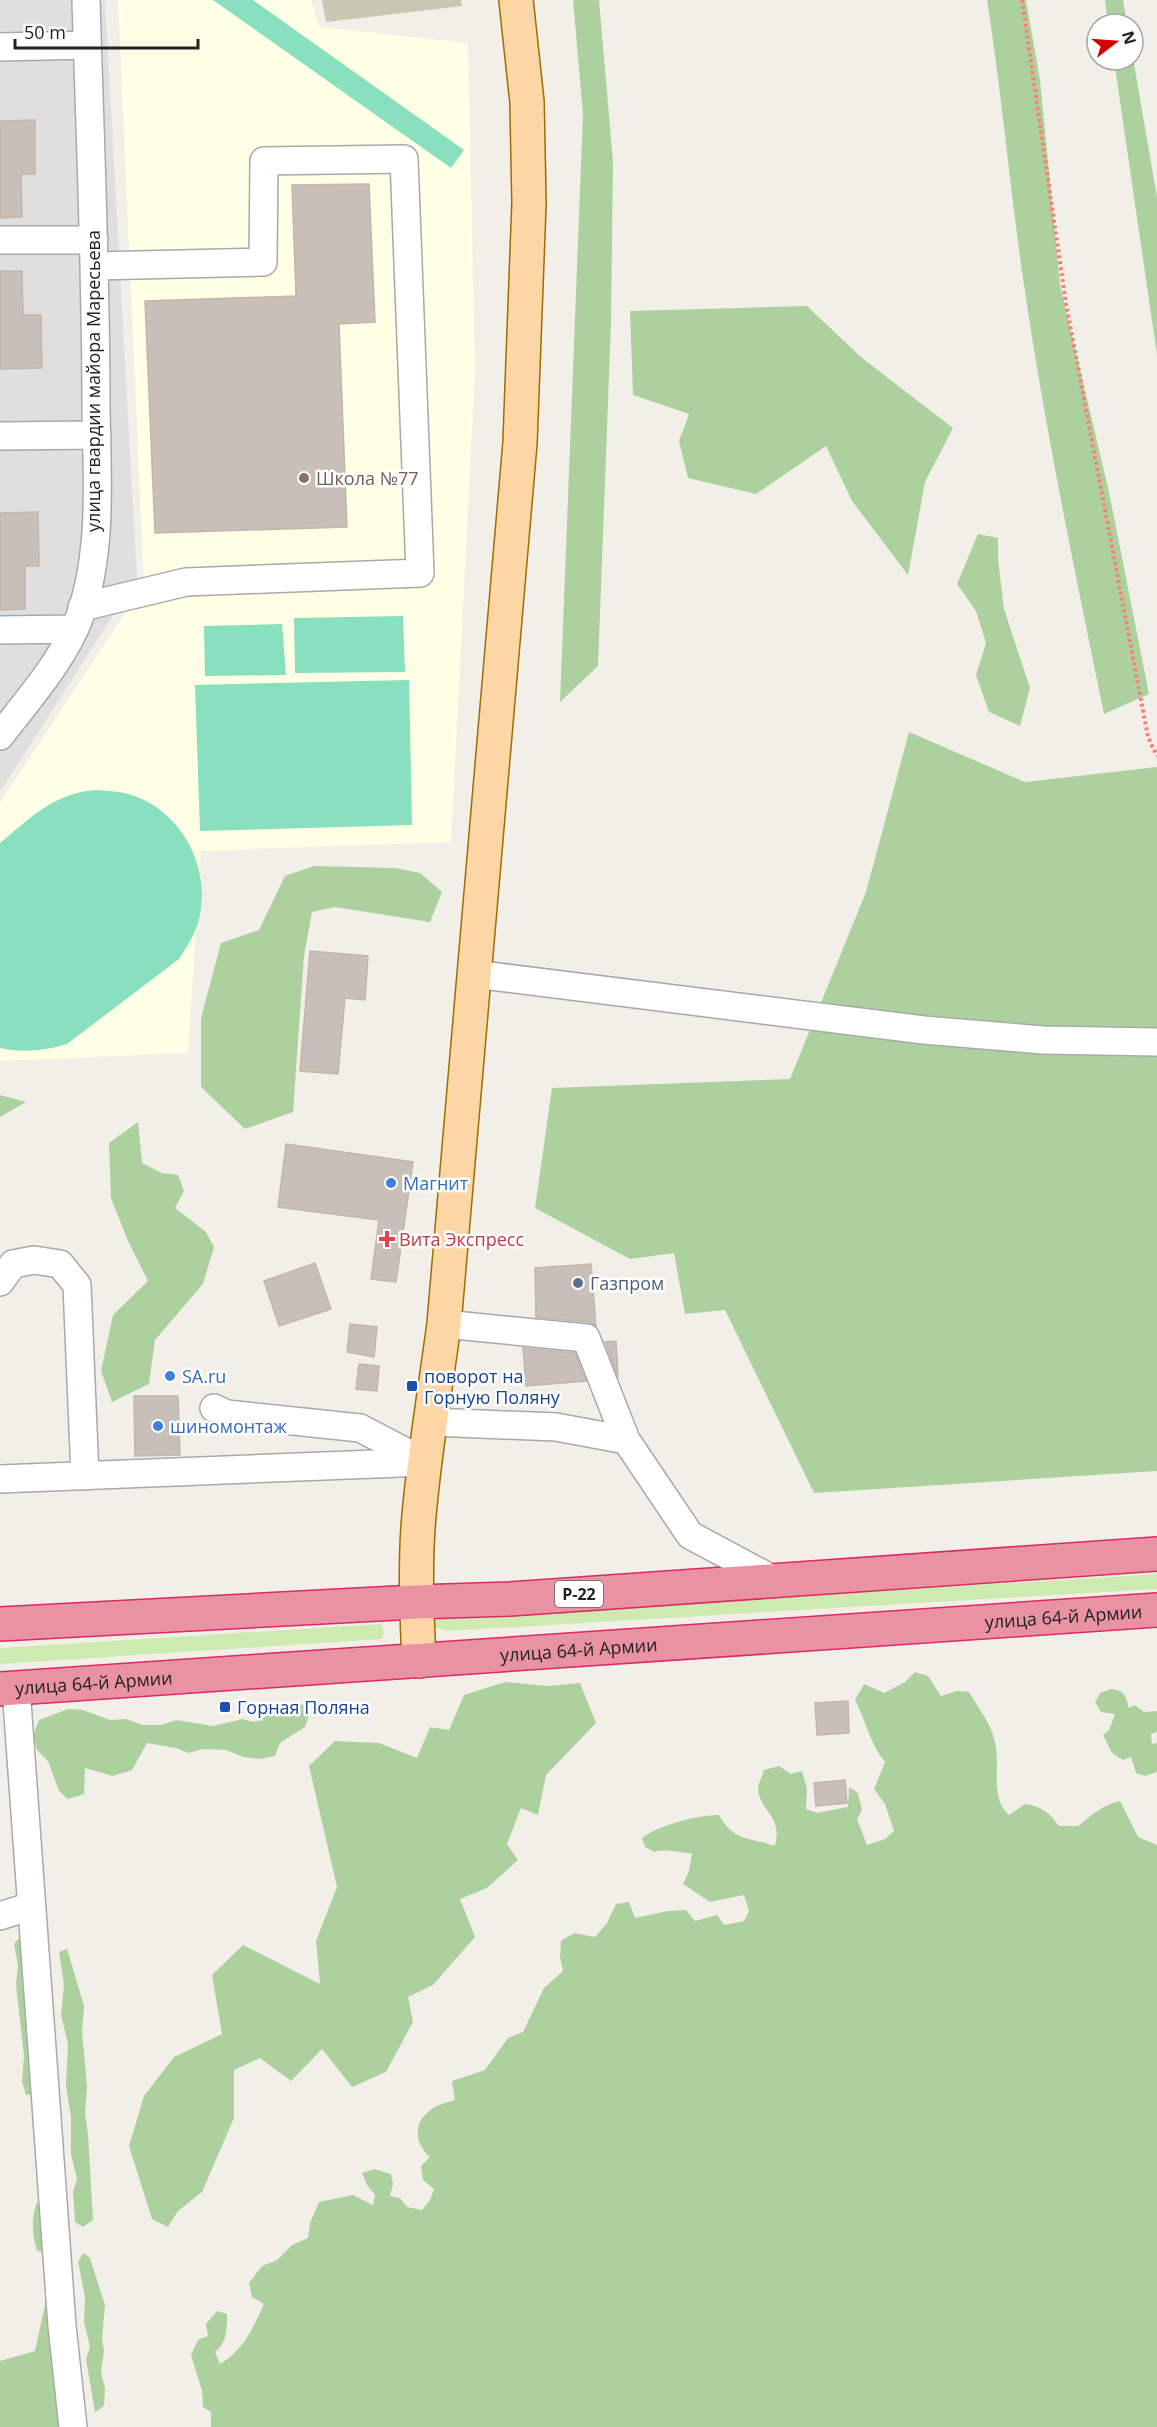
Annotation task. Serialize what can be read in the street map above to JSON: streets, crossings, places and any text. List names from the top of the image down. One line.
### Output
{"streets":{"highway":["Р-22","улица 64-й Армии"],"street":["улица гвардии майора Маресьева"]},"places":{"other":["Школа №77","Магнит","Газпром","SA.ru","шиномонтаж"],"health":["Вита Экспресс"],"transit":["поворот на Горную Поляну","Горная Поляна"]},"scale_bar":"50 m","north":"right"}
